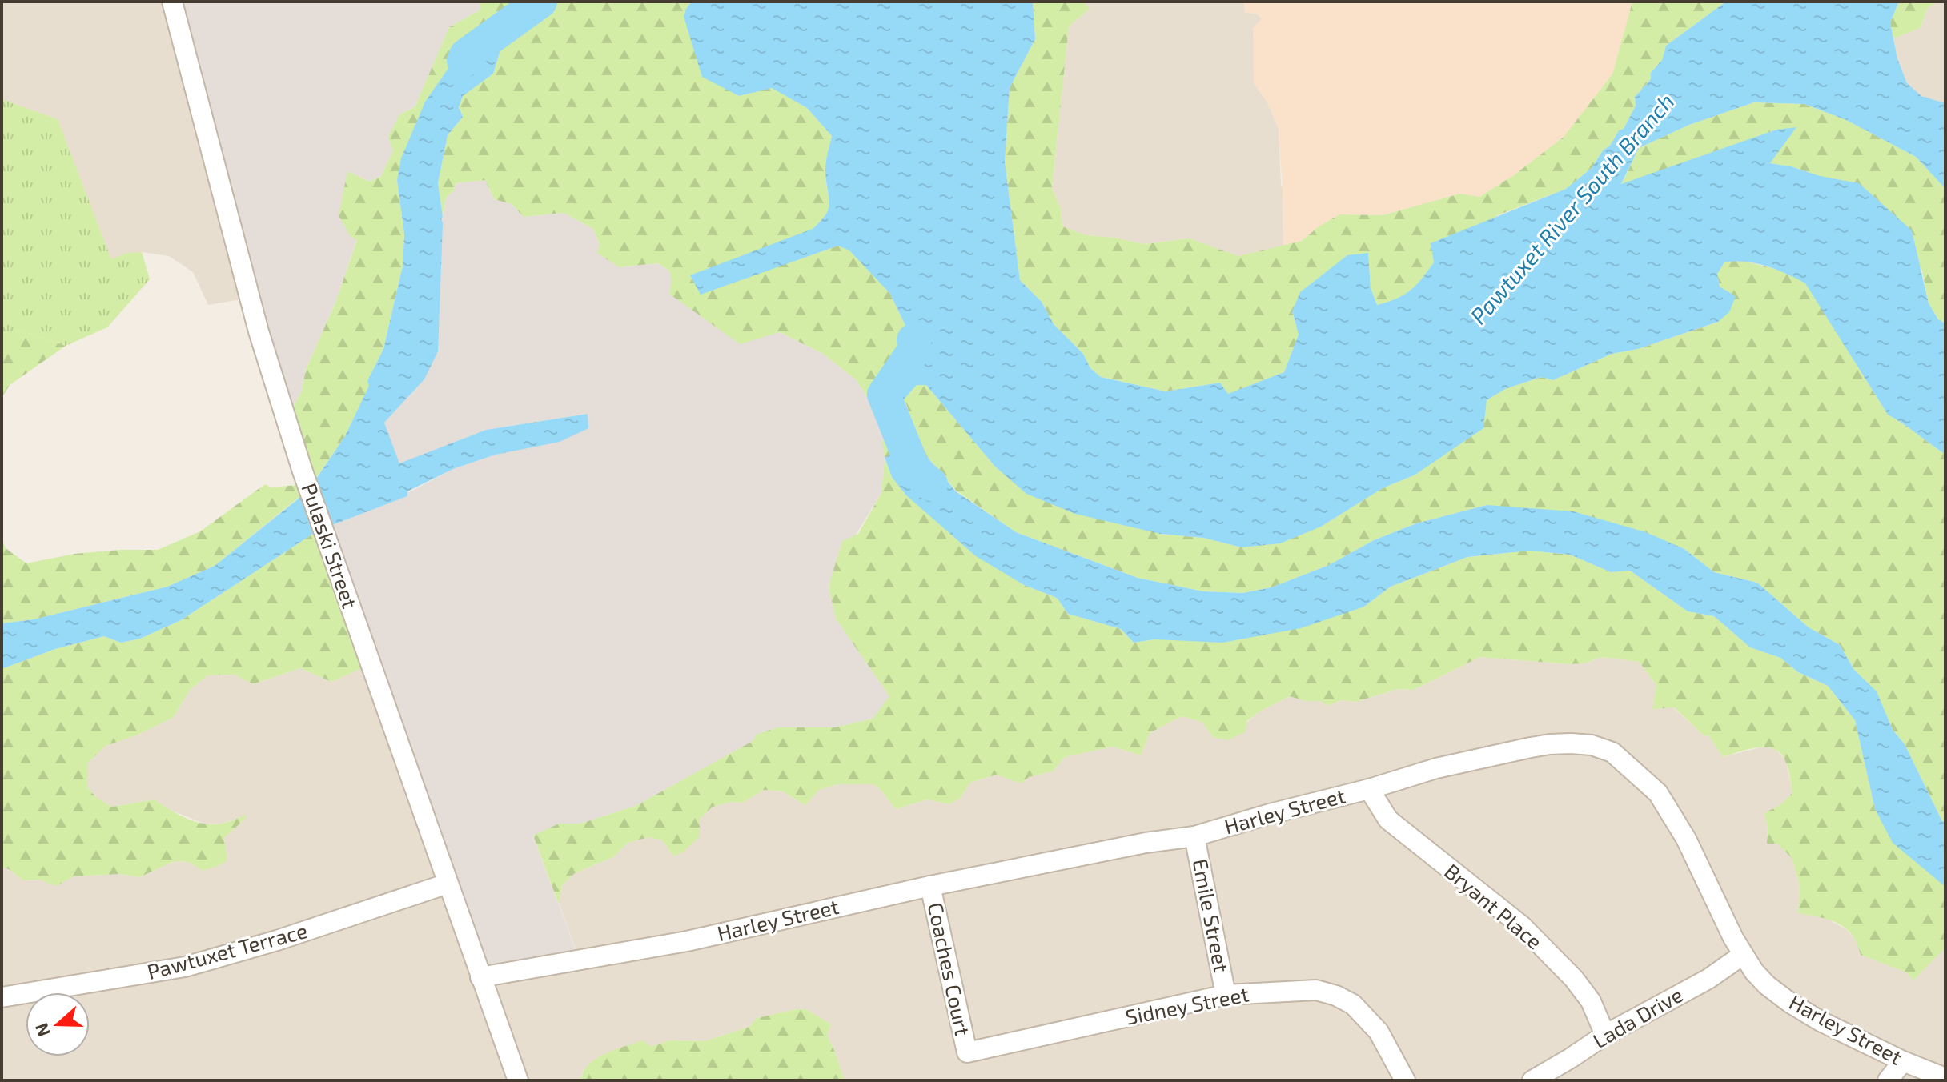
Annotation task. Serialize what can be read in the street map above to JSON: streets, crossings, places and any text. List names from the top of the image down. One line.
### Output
{"streets":{"street":["Pulaski Street","Harley Street","Bryant Place","Emile Street","Pawtuxet Terrace","Coaches Court","Sidney Street","Lada Drive"]},"crossings":[["Pulaski Street","Harley Street"],["Pulaski Street","Pawtuxet Terrace"],["Harley Street","Bryant Place"],["Harley Street","Emile Street"],["Harley Street","Coaches Court"],["Harley Street","Lada Drive"],["Bryant Place","Lada Drive"],["Emile Street","Sidney Street"],["Coaches Court","Sidney Street"]],"water":["Pawtuxet River South Branch"],"north":"left"}
